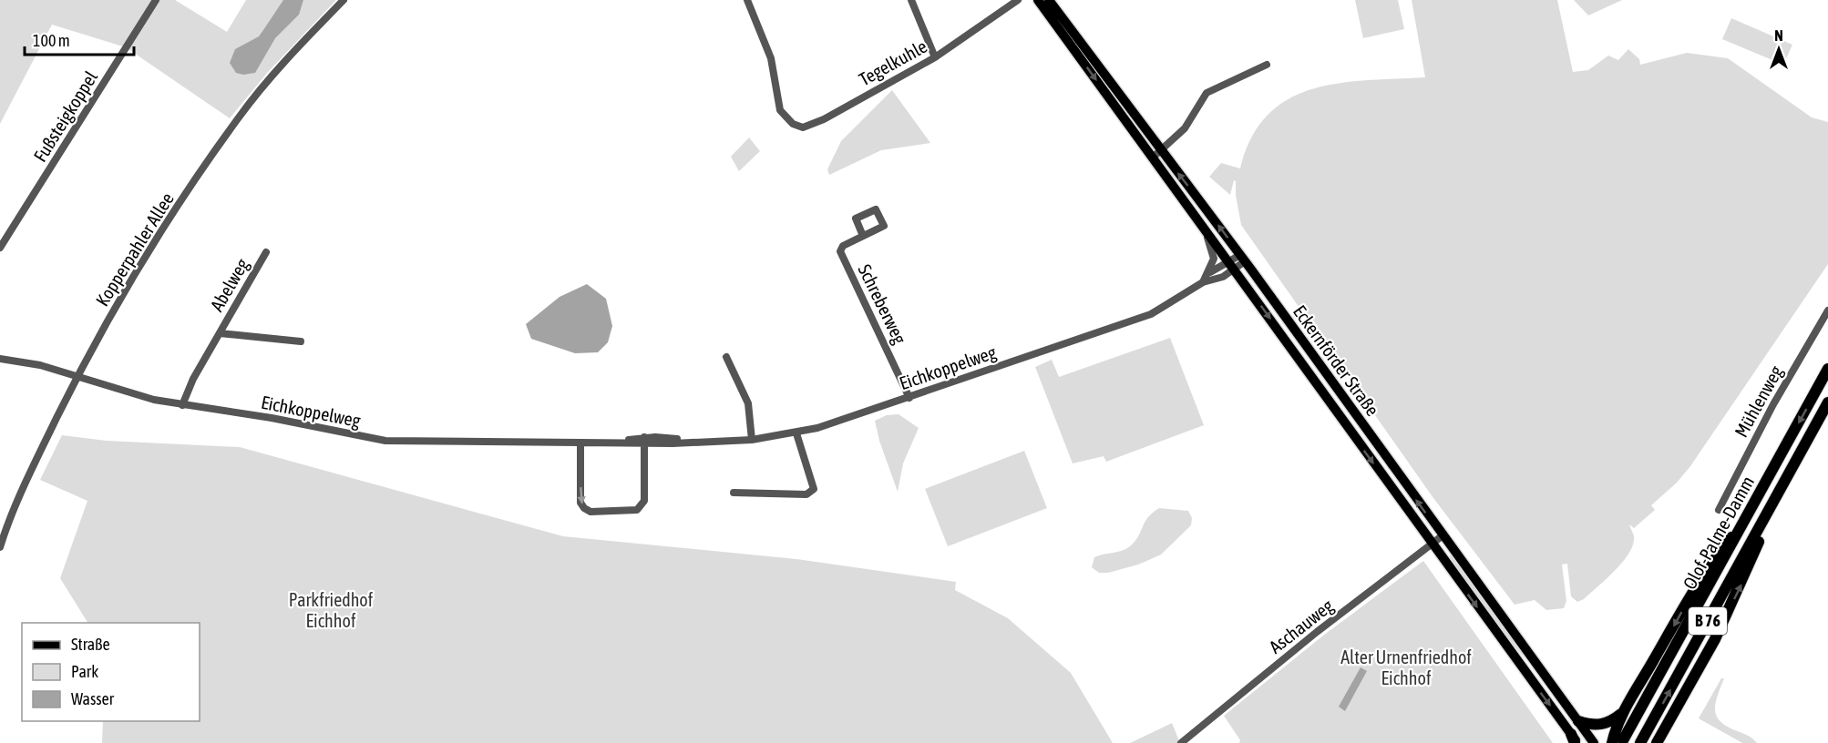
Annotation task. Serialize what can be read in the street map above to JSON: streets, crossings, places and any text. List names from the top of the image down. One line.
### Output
{"streets":{"highway":["Olof-Palme-Damm","B 76"],"main road":["Eckernförder Straße"],"street":["Tegelkuhle","Fußsteigkoppel","Kopperpahler Allee","Abelweg","Schreberweg","Eichkoppelweg","Mühlenweg","Aschauweg"]},"crossings":[["Kopperpahler Allee","Eichkoppelweg"],["Abelweg","Eichkoppelweg"],["Schreberweg","Eichkoppelweg"],["Eckernförder Straße","Eichkoppelweg"],["Eckernförder Straße","Aschauweg"]],"parks":["Parkfriedhof Eichhof","Alter Urnenfriedhof Eichhof"],"legend":["Straße","Park","Wasser"],"scale_bar":"100 m","north":"top"}
